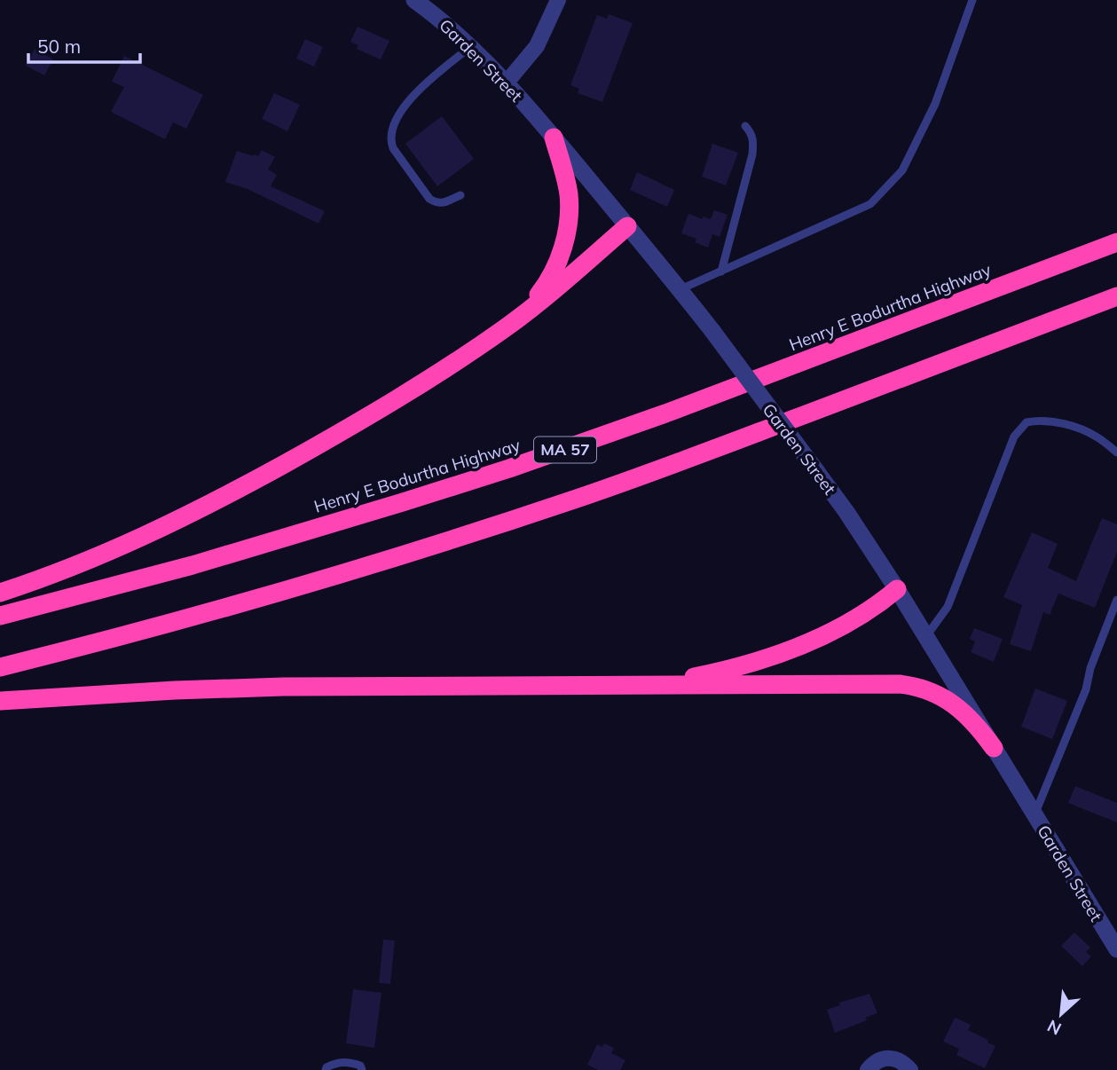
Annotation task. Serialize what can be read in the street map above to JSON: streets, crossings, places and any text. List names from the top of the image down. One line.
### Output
{"streets":{"highway":["Henry E Bodurtha Highway","MA 57"],"street":["Garden Street"]},"scale_bar":"50 m","north":"bottom left"}
